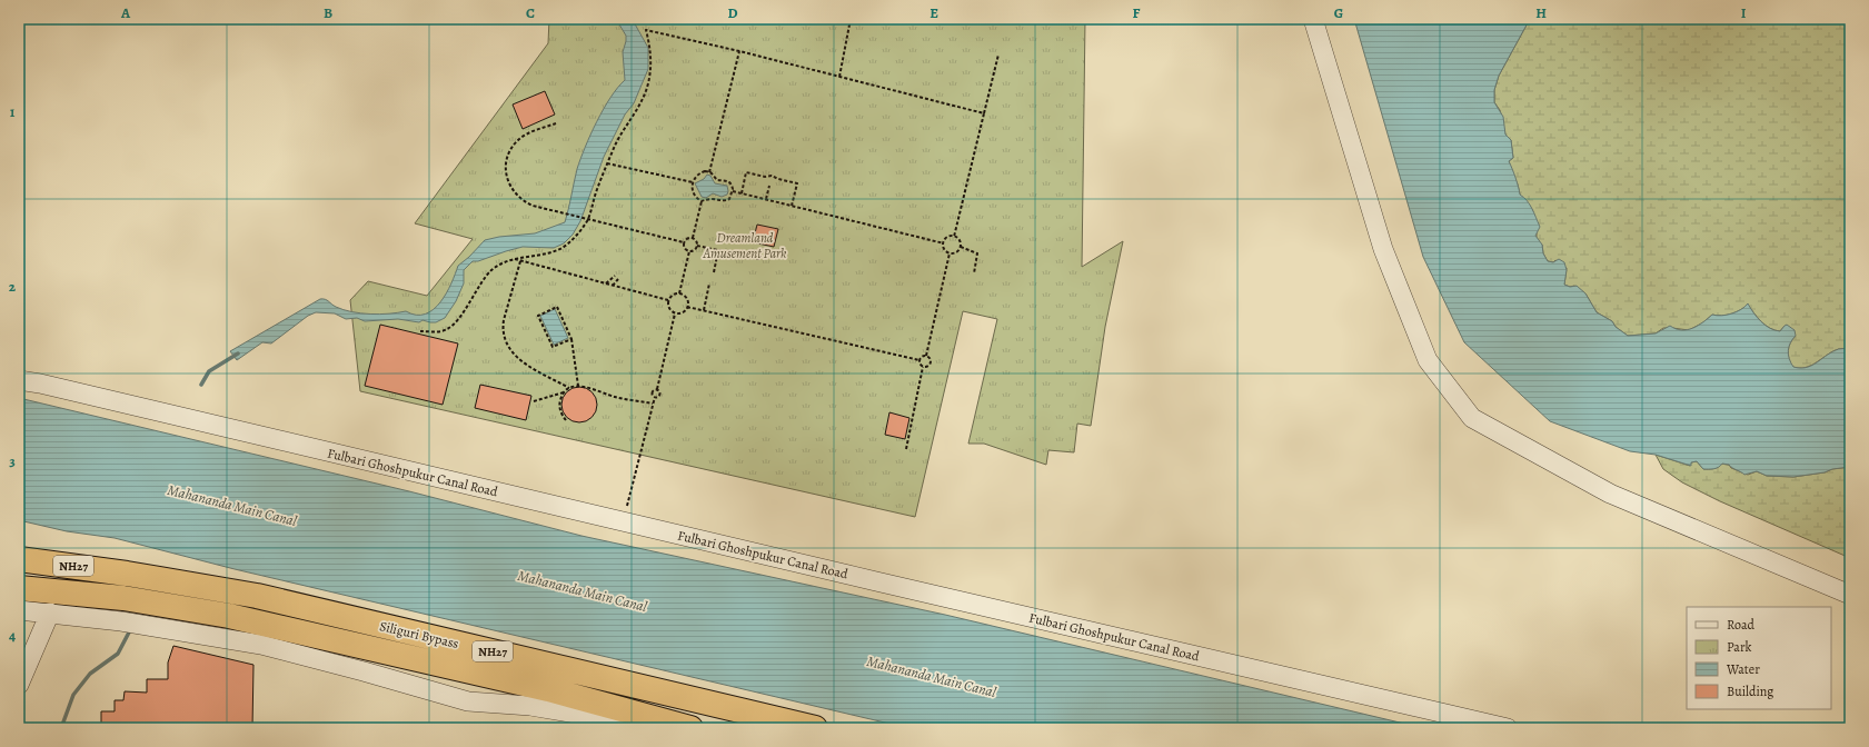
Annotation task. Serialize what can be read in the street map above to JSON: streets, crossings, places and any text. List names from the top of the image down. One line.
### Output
{"streets":{"highway":["NH27","Siliguri Bypass"],"street":["Fulbari Ghoshpukur Canal Road"]},"water":["Mahananda Main Canal"],"parks":["Dreamland Amusement Park"],"legend":["Road","Park","Water","Building"],"grid":{"columns":["A","B","C","D","E","F","G","H","I"],"rows":["1","2","3","4"]}}
